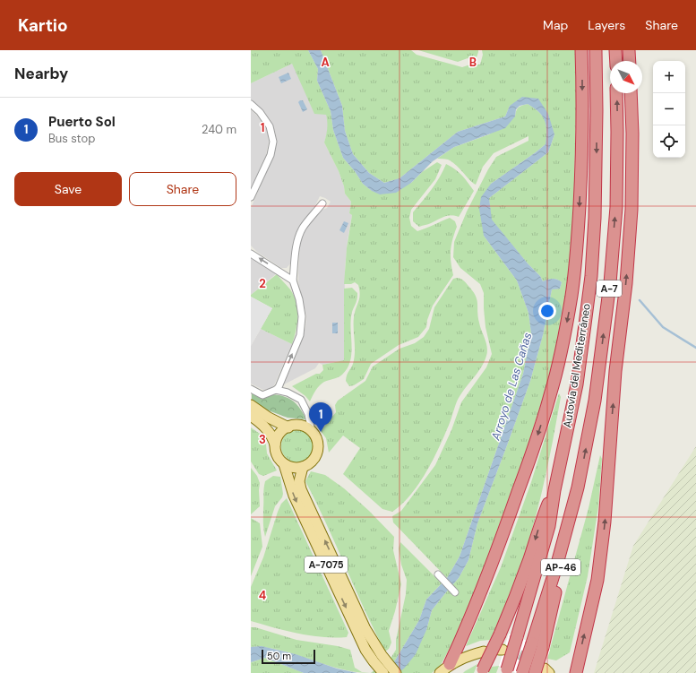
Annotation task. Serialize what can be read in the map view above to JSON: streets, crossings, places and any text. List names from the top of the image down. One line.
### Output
{"streets":{"highway":["A-7","Autovía del Mediterráneo","AP-46"],"main road":["A-7075"]},"crossings":[["Autovía del Mediterráneo","AP-46"]],"water":["Arroyo de Las Cañas"],"scale_bar":"50 m","north":"bottom right","page":{"header":"Kartio","nav":["Map","Layers","Share"],"heading":"Nearby","map_buttons":["+","−"],"list":[{"mark":"1","name":"Puerto Sol","note":"Bus stop","value":"240 m"}],"buttons":["Save","Share"],"pins":"1","scale":"50 m"},"grid":{"columns":["A","B"],"rows":["1","2","3","4"]}}
